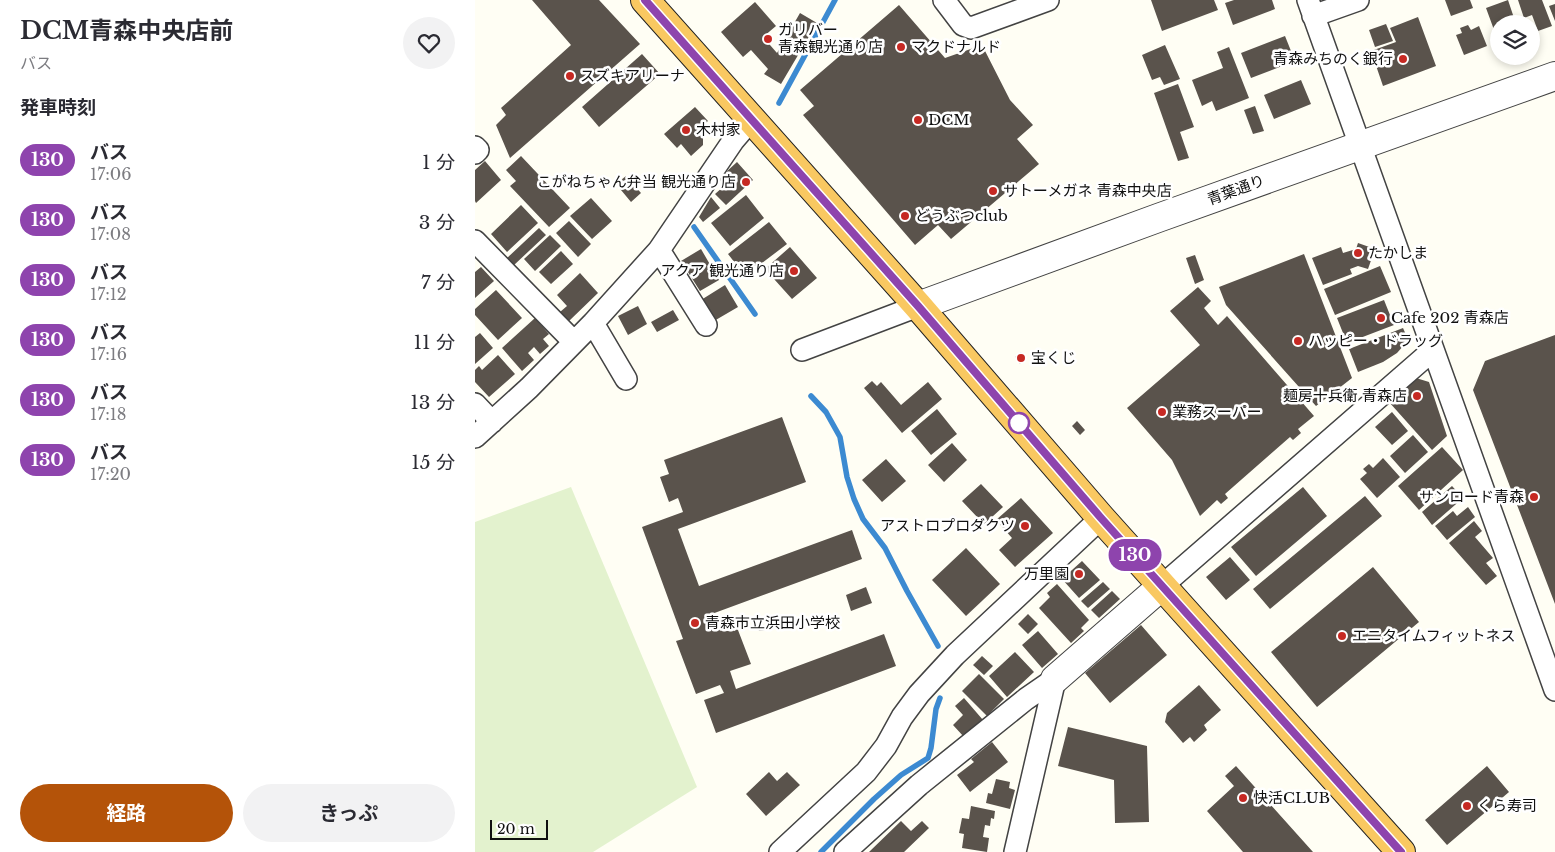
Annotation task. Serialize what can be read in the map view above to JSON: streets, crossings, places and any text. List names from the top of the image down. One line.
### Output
{"streets":{"street":["青葉通り"]},"places":["ガリバー 青森観光通り店","マクドナルド","青森みちのく銀行","スズキアリーナ","DCM","木村家","こがねちゃん弁当 観光通り店","サトーメガネ 青森中央店","どうぶつclub","たかしま","アクア 観光通り店","Cafe 202 青森店","ハッピー・ドラッグ","宝くじ","麺房十兵衛 青森店","業務スーパー","サンロード青森","アストロプロダクツ","万里園","青森市立浜田小学校","エニタイムフィットネス","快活CLUB","くら寿司"],"lines":["bus line 130"],"scale_bar":"20 m","page":{"heading":[["DCM青森中央店前","バス"],"発車時刻"],"on_map":"130","list":[{"mark":"130","name":"バス","note":"17:06","value":"1 分"},{"mark":"130","name":"バス","note":"17:08","value":"3 分"},{"mark":"130","name":"バス","note":"17:12","value":"7 分"},{"mark":"130","name":"バス","note":"17:16","value":"11 分"},{"mark":"130","name":"バス","note":"17:18","value":"13 分"},{"mark":"130","name":"バス","note":"17:20","value":"15 分"}],"buttons":["経路","きっぷ"],"scale":"20 m"}}
